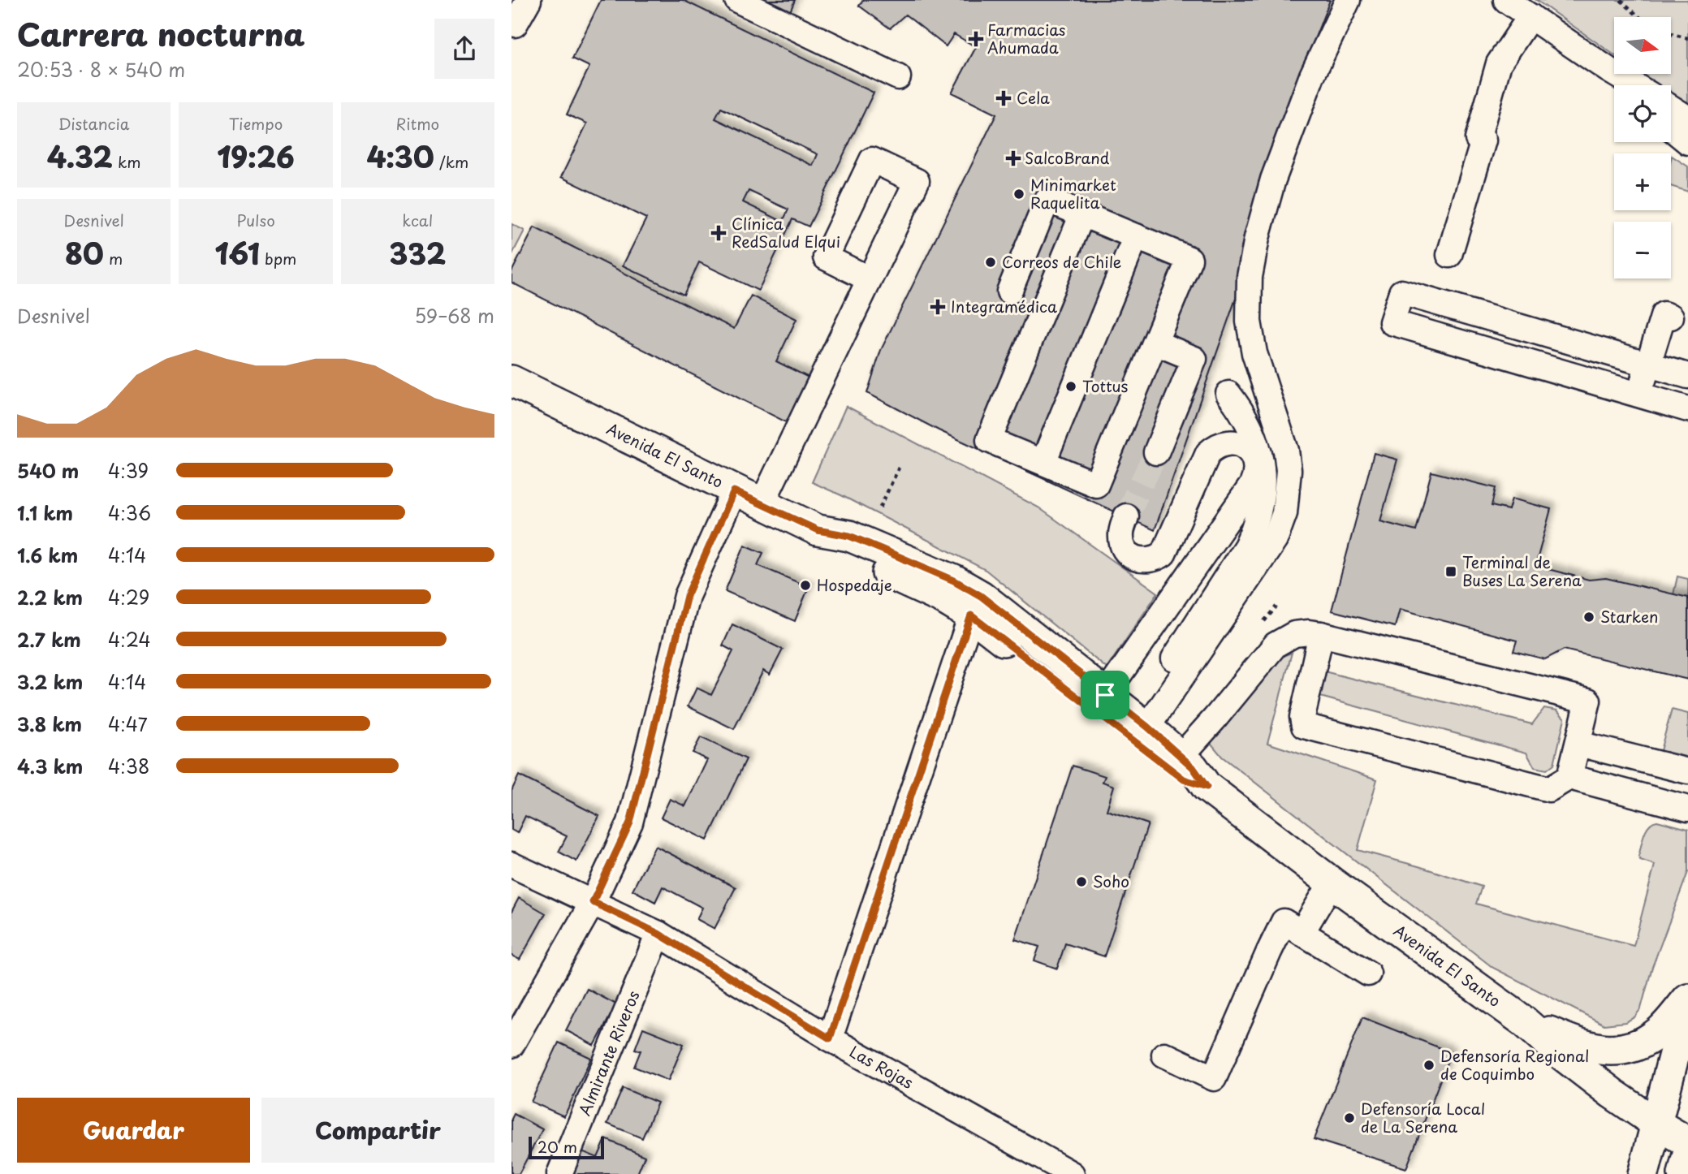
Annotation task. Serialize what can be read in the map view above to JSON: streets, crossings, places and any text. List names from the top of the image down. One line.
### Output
{"streets":{"main road":["Avenida El Santo"],"street":["Almirante Riveros","Las Rojas"]},"crossings":[["Almirante Riveros","Las Rojas"]],"places":{"health":["Farmacias Ahumada","Cela","SalcoBrand","Clínica RedSalud Elqui","Integramédica"],"other":["Minimarket Raquelita","Correos de Chile","Tottus","Hospedaje","Starken","Soho","Defensoría Regional de Coquimbo","Defensoría Local de La Serena"],"transit":["Terminal de Buses La Serena"]},"scale_bar":"20 m","north":"right","page":{"heading":["Carrera nocturna","20:53 · 8 × 540 m"],"map_buttons":["+","−"],"stats":[["Distancia","4.32 km"],["Tiempo","19:26"],["Ritmo","4:30 /km"],["Desnivel","80 m"],["Pulso","161 bpm"],["kcal","332"]],"chart":["Desnivel","59–68 m"],"list":[{"name":"540 m","note":"4:39"},{"name":"1.1 km","note":"4:36"},{"name":"1.6 km","note":"4:14"},{"name":"2.2 km","note":"4:29"},{"name":"2.7 km","note":"4:24"},{"name":"3.2 km","note":"4:14"},{"name":"3.8 km","note":"4:47"},{"name":"4.3 km","note":"4:38"}],"buttons":["Guardar","Compartir"],"scale":"20 m"}}
